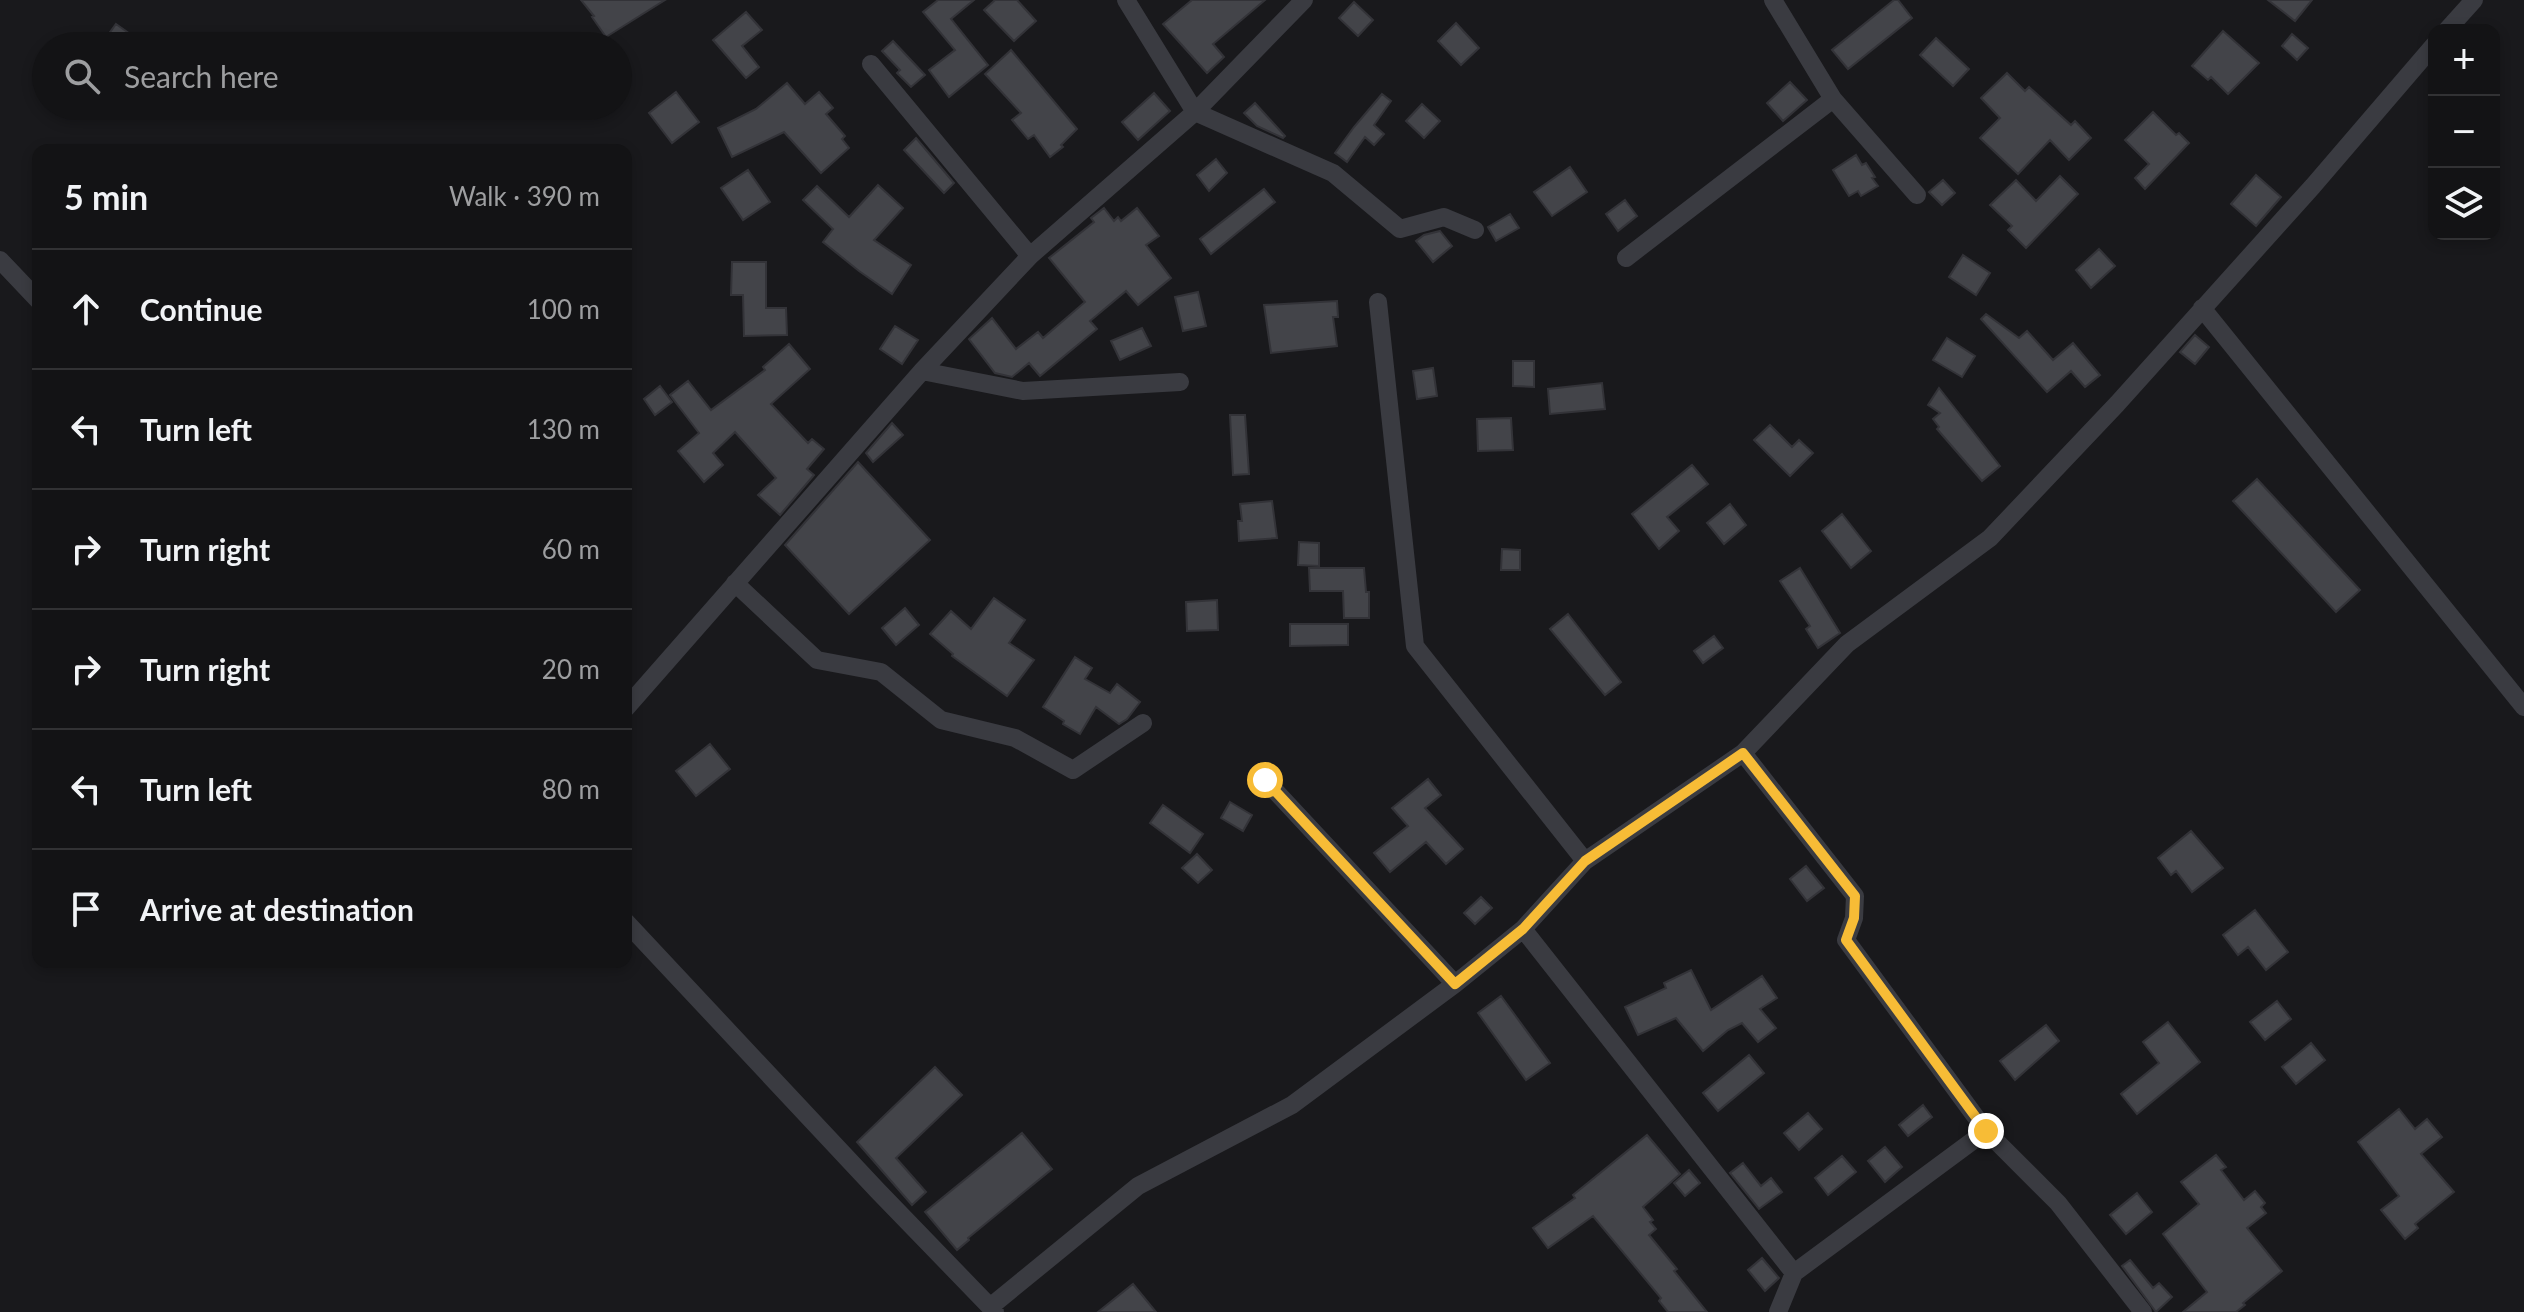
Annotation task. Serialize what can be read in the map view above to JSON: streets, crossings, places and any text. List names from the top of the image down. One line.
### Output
{"page":{"map_buttons":["+","−"],"search":"Search here","heading":["5 min","Walk · 390 m"],"list":[["Continue","100 m"],["Turn left","130 m"],["Turn right","60 m"],["Turn right","20 m"],["Turn left","80 m"],"Arrive at destination"]}}
